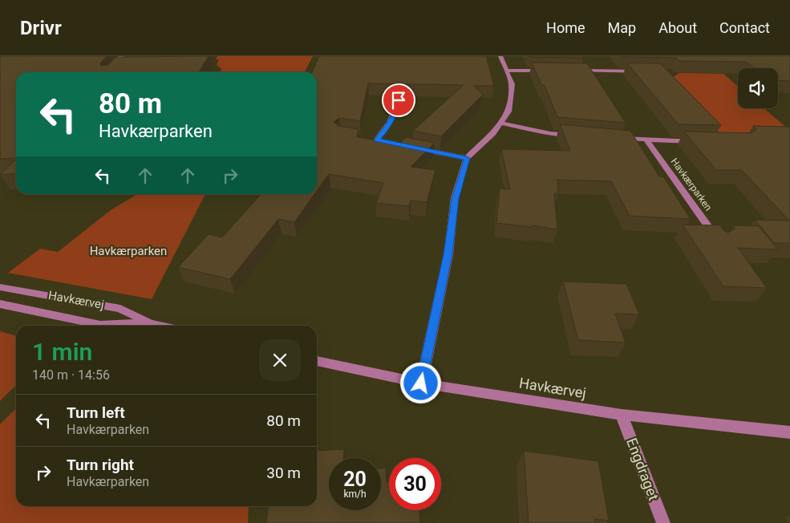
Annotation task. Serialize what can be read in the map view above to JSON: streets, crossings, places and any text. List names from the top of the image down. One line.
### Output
{"streets":{"street":["Havkærparken","Havkærvej","Engdraget"]},"crossings":[["Havkærvej","Engdraget"]],"parks":["Havkærparken"],"page":{"header":"Drivr","nav":["Home","Map","About","Contact"],"turn":["80 m","Havkærparken"],"heading":["1 min","140 m · 14:56"],"list":[{"name":"Turn left","note":"Havkærparken","value":"80 m"},{"name":"Turn right","note":"Havkærparken","value":"30 m"}],"speed":"20 km/h","limit":"30"}}
